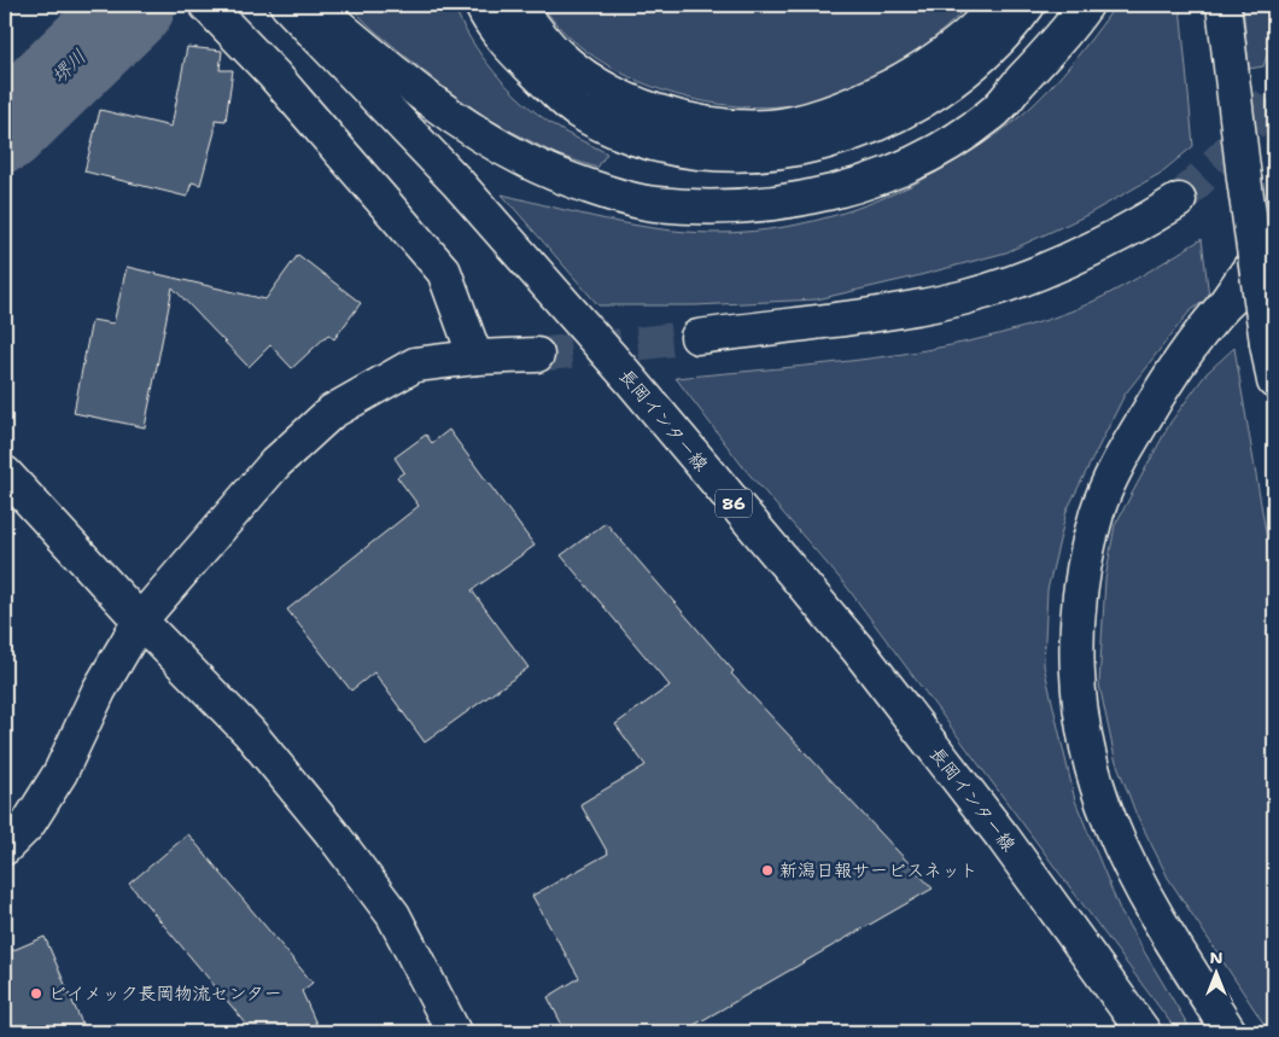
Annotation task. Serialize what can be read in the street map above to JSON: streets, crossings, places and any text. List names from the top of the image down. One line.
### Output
{"streets":{"main road":["長岡インター線","86"]},"water":["堺川"],"places":["新潟日報サービスネット","ビイメック長岡物流センター"],"north":"top"}
